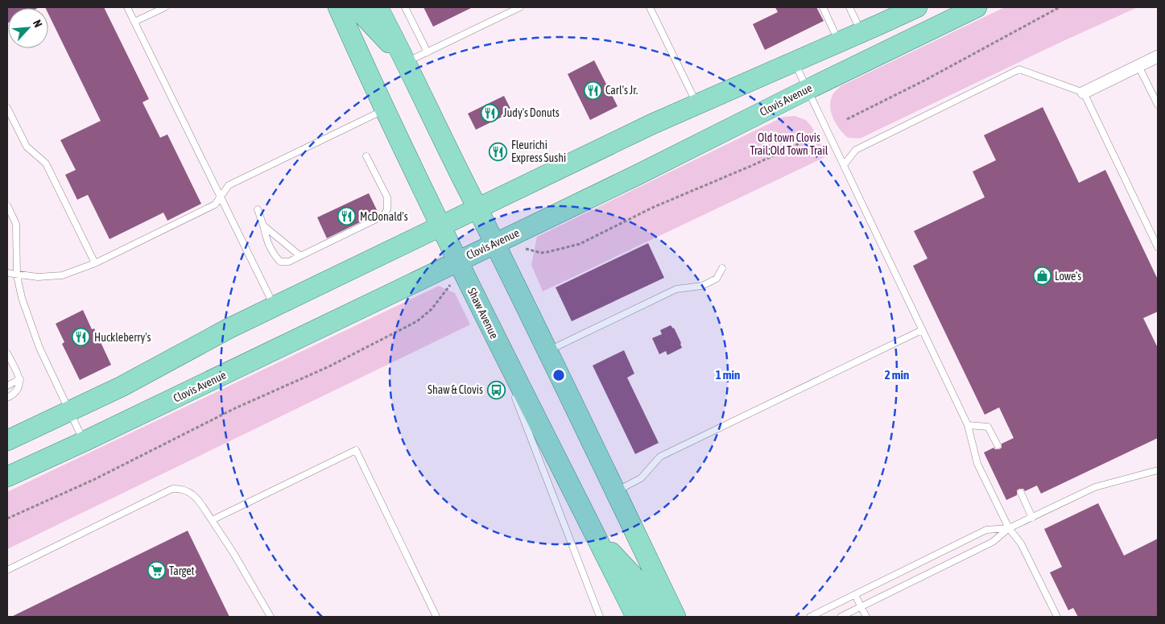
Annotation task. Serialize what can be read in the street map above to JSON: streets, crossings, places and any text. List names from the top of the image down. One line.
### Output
{"streets":{"main road":["Clovis Avenue","Shaw Avenue"]},"crossings":[["Clovis Avenue","Shaw Avenue"]],"parks":["Old town Clovis Trail;Old Town Trail"],"places":{"restaurant":["Carl's Jr.","Judy's Donuts","Fleurichi Express Sushi","McDonald's","Huckleberry's"],"shop":["Lowe's"],"bus stop":["Shaw & Clovis"],"supermarket":["Target"]},"north":"top right","rings":["1 min","2 min"]}
